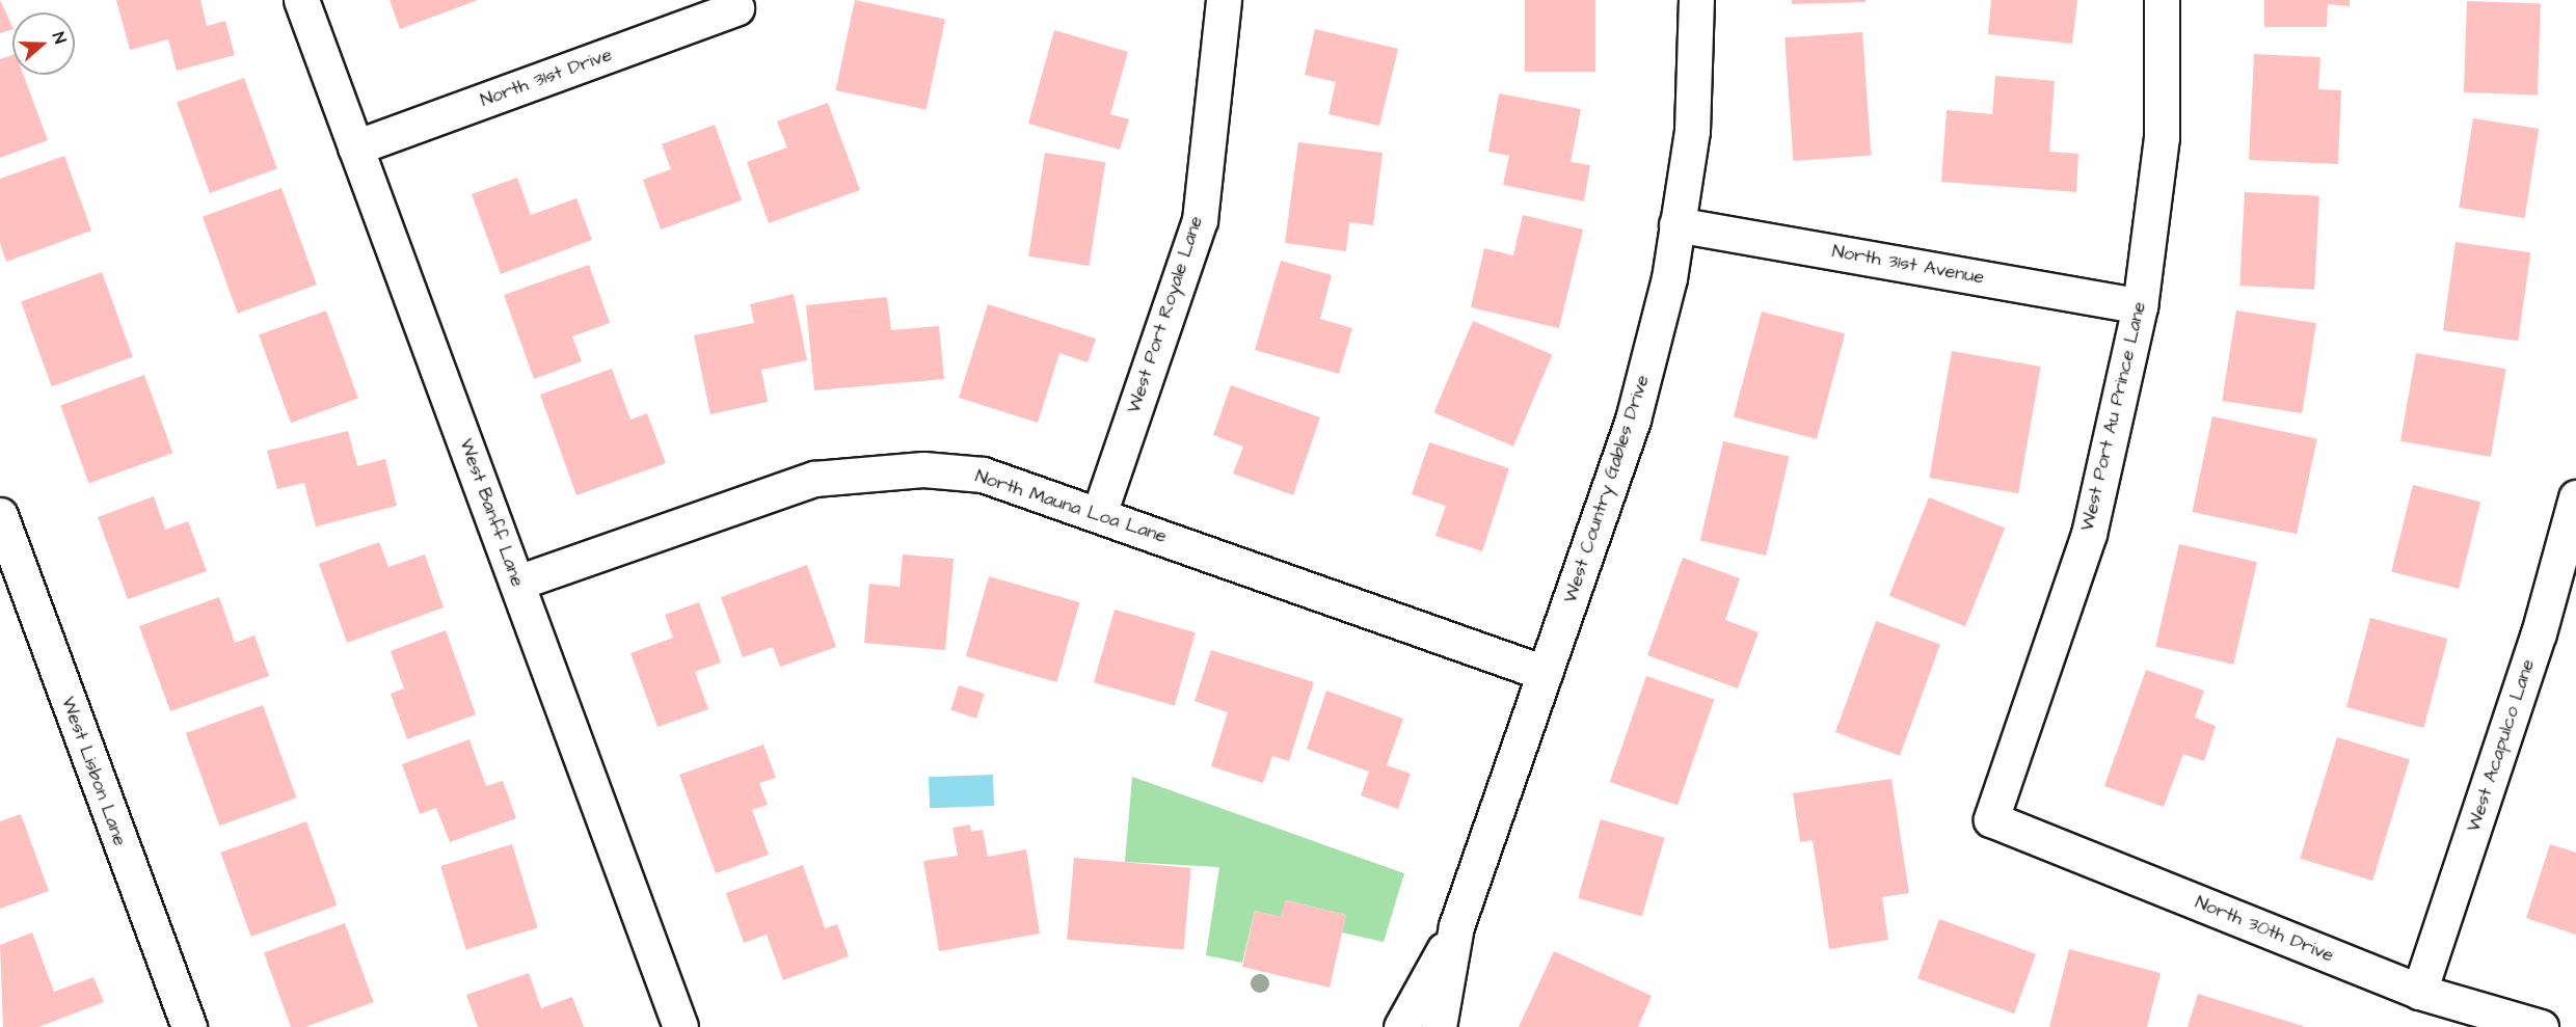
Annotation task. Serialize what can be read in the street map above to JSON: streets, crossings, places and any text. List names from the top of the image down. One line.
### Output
{"streets":{"street":["North 31st Drive","North 31st Avenue","West Port Royale Lane","West Port Au Prince Lane","West Country Gables Drive","North Mauna Loa Lane","West Banff Lane","West Acapulco Lane","West Lisbon Lane","North 30th Drive"]},"crossings":[["North 31st Drive","West Banff Lane"],["North 31st Avenue","West Port Au Prince Lane"],["North 31st Avenue","West Country Gables Drive"],["West Port Royale Lane","North Mauna Loa Lane"],["West Port Au Prince Lane","North 30th Drive"],["West Country Gables Drive","North Mauna Loa Lane"],["North Mauna Loa Lane","West Banff Lane"],["West Acapulco Lane","North 30th Drive"]],"north":"right"}
